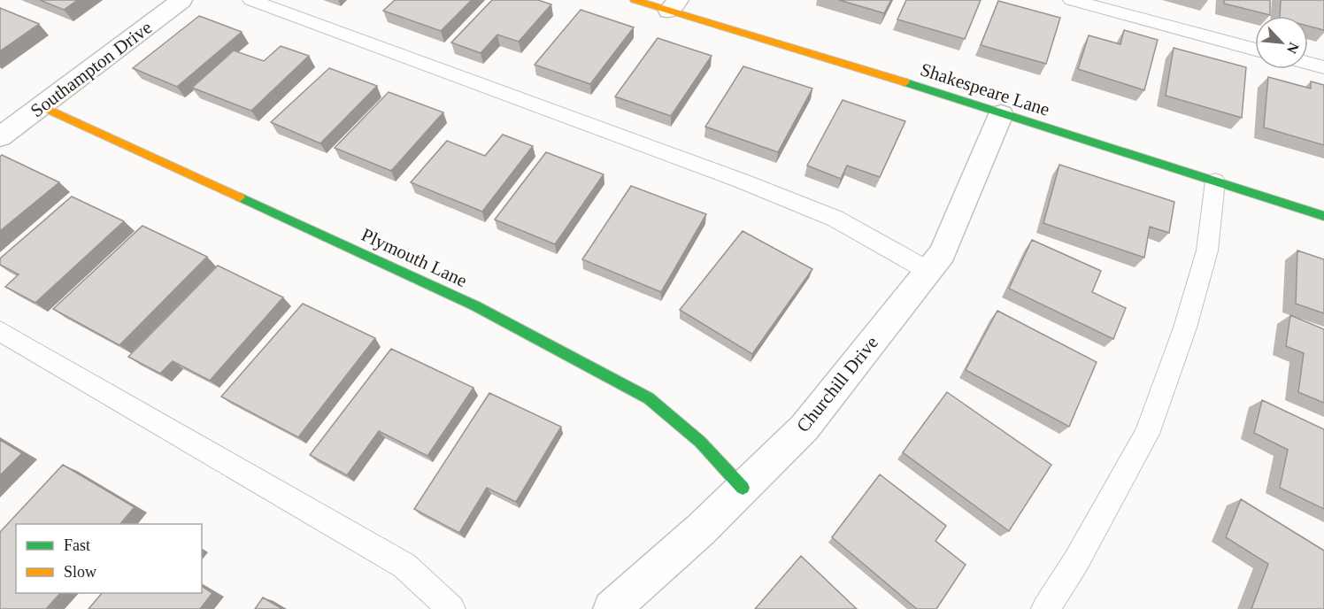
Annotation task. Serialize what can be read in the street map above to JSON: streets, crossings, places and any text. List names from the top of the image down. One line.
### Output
{"streets":{"street":["Southampton Drive","Shakespeare Lane","Plymouth Lane","Churchill Drive"]},"crossings":[["Southampton Drive","Plymouth Lane"],["Shakespeare Lane","Churchill Drive"],["Plymouth Lane","Churchill Drive"]],"legend":["Fast","Slow"],"north":"bottom right"}
